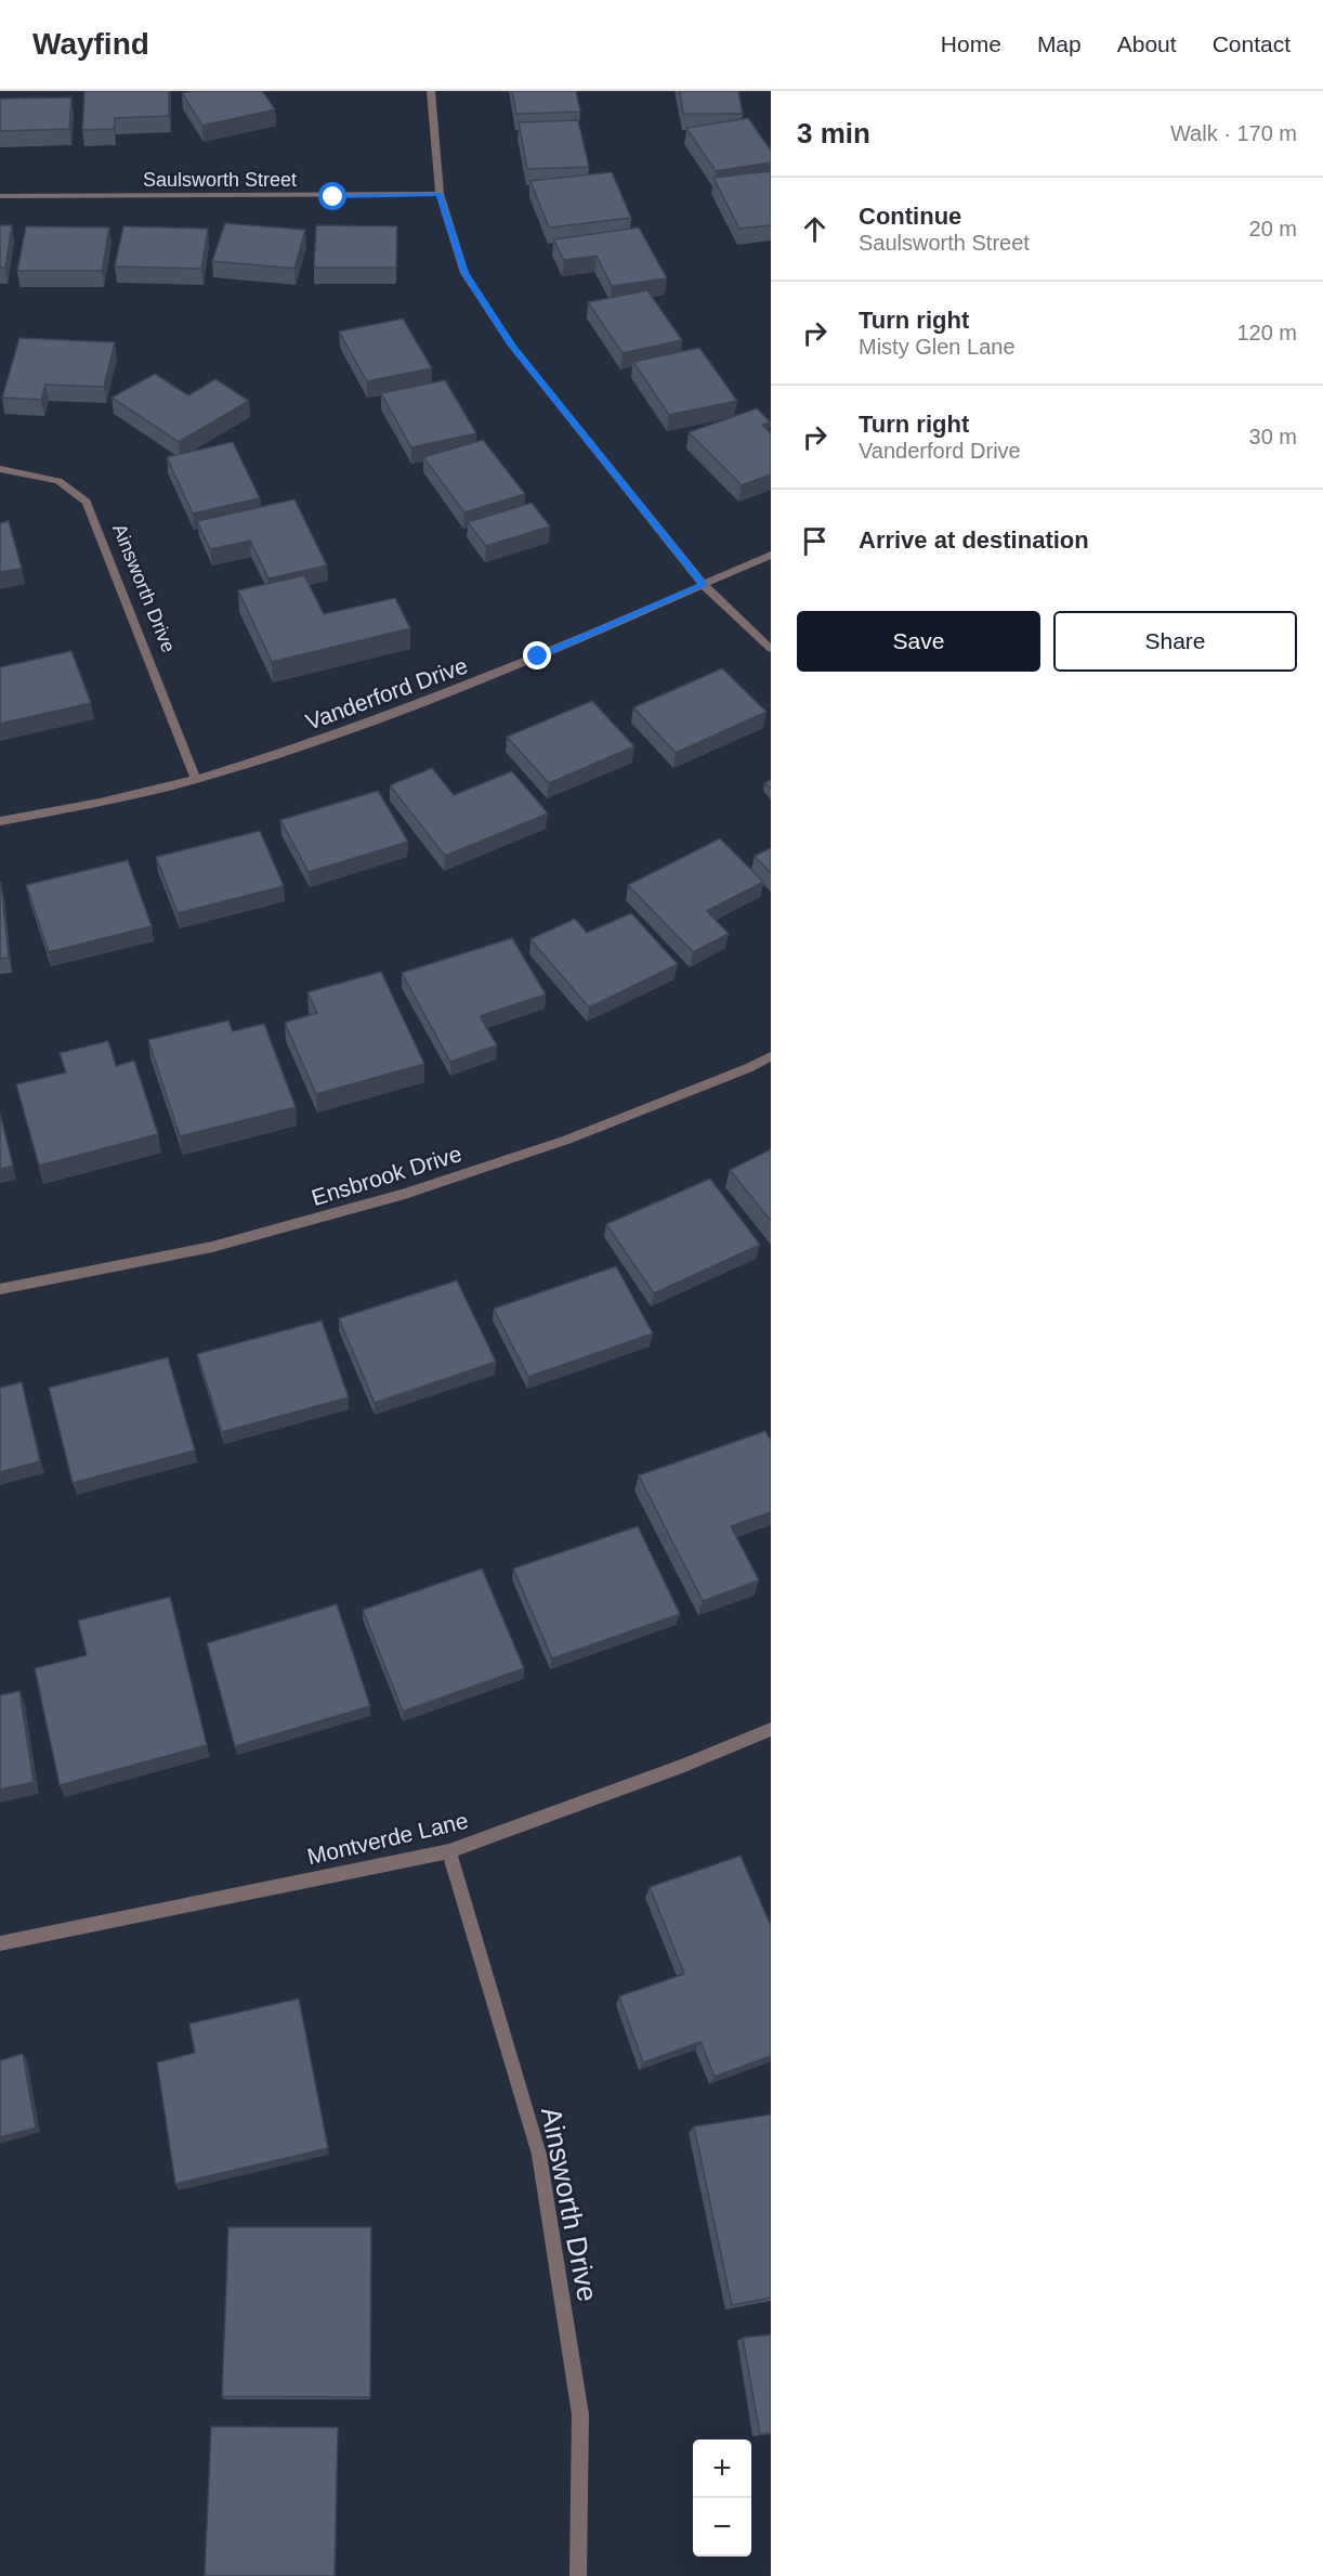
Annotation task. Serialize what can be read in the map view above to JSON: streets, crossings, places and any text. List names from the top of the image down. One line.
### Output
{"streets":{"street":["Saulsworth Street","Ainsworth Drive","Vanderford Drive","Ensbrook Drive","Montverde Lane"]},"crossings":[["Ainsworth Drive","Vanderford Drive"],["Ainsworth Drive","Montverde Lane"]],"page":{"header":"Wayfind","nav":["Home","Map","About","Contact"],"heading":["3 min","Walk · 170 m"],"list":[["Continue","Saulsworth Street","20 m"],["Turn right","Misty Glen Lane","120 m"],["Turn right","Vanderford Drive","30 m"],"Arrive at destination"],"buttons":["Save","Share"],"map_buttons":["+","−"]}}
